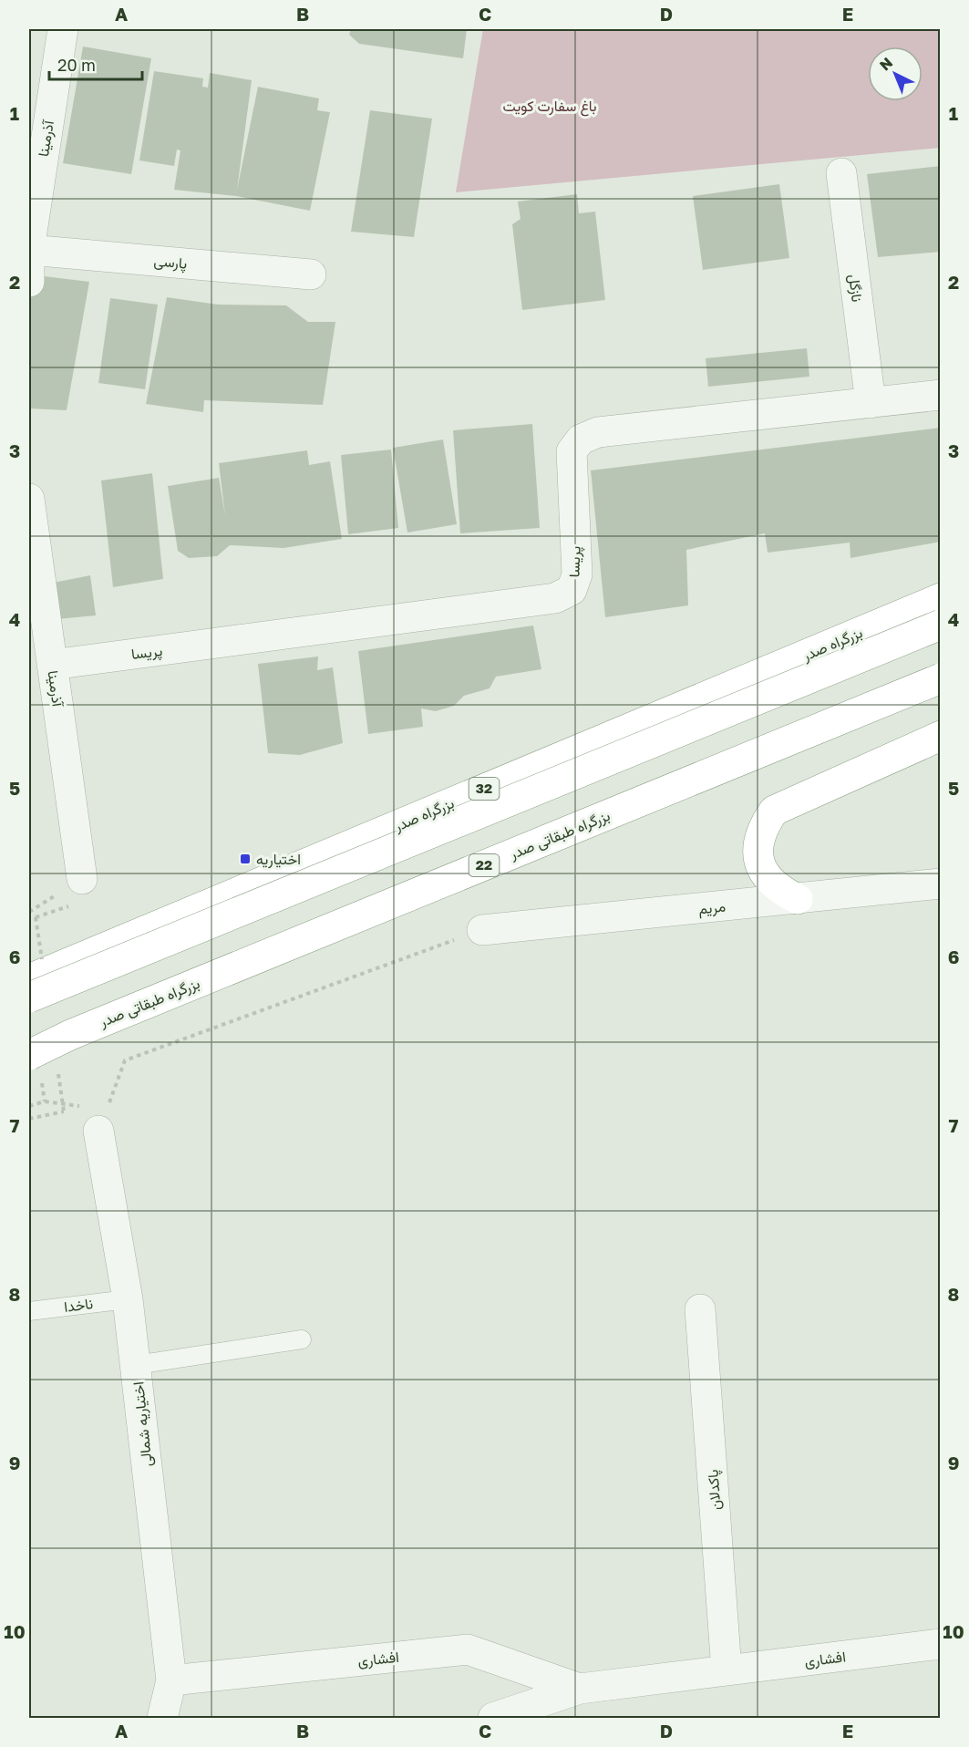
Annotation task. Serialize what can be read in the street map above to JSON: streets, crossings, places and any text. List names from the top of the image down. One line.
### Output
{"streets":{"highway":["بزرگراه صدر","32","بزرگراه طبقاتی صدر","22"],"street":["آذرمینا","پارسی","نازگل","پریسا","مریم","اختیاریه شمالی","پاکدلان","افشاری"],"lane":["ناخدا"]},"crossings":[["آذرمینا","پارسی"],["آذرمینا","پریسا"],["نازگل","پریسا"],["ناخدا","اختیاریه شمالی"],["اختیاریه شمالی","افشاری"],["پاکدلان","افشاری"]],"parks":["باغ سفارت کویت"],"places":{"transit":["اختیاریه"]},"scale_bar":"20 m","north":"top left","grid":{"columns":["A","B","C","D","E"],"rows":["1","2","3","4","5","6","7","8","9","10"]}}
